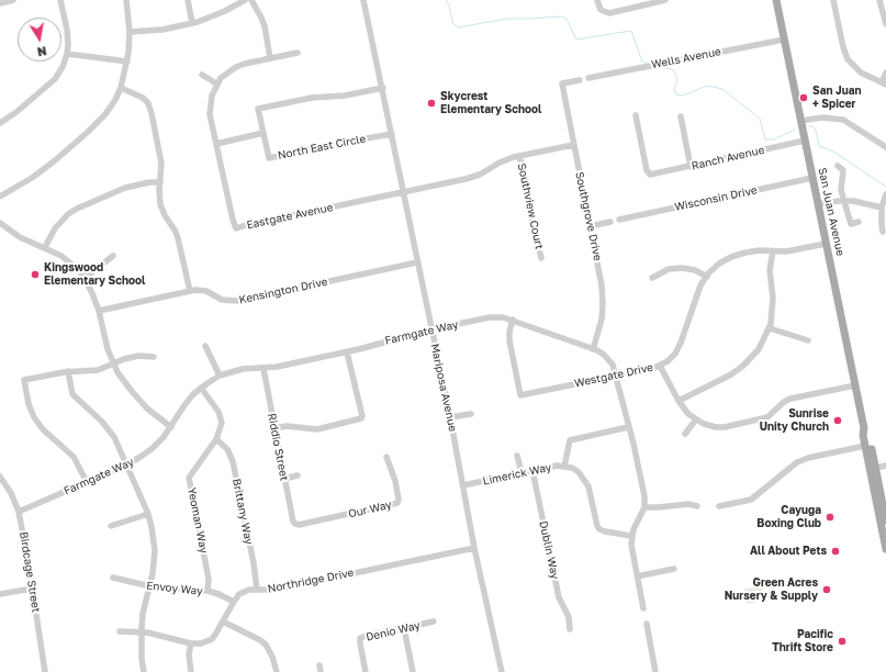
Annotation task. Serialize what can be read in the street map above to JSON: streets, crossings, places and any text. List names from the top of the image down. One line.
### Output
{"streets":{"main road":["San Juan Avenue"],"street":["Wells Avenue","North East Circle","Ranch Avenue","Wisconsin Drive","Southview Court","Eastgate Avenue","Southgrove Drive","Kensington Drive","Farmgate Way","Westgate Drive","Mariposa Avenue","Riddio Street","Limerick Way","Our Way","Brittany Way","Yeoman Way","Dublin Way","Birdcage Street","Northridge Drive","Envoy Way","Denio Way"]},"crossings":[["Wells Avenue","San Juan Avenue"],["North East Circle","Mariposa Avenue"],["Ranch Avenue","San Juan Avenue"],["Wisconsin Drive","San Juan Avenue"],["Southview Court","Eastgate Avenue"],["San Juan Avenue","Westgate Drive"],["Eastgate Avenue","Southgrove Drive"],["Eastgate Avenue","Mariposa Avenue"],["Southgrove Drive","Farmgate Way"],["Kensington Drive","Mariposa Avenue"],["Farmgate Way","Westgate Drive"],["Farmgate Way","Mariposa Avenue"],["Farmgate Way","Riddio Street"],["Farmgate Way","Yeoman Way"],["Farmgate Way","Birdcage Street"],["Mariposa Avenue","Limerick Way"],["Mariposa Avenue","Northridge Drive"],["Riddio Street","Our Way"],["Limerick Way","Dublin Way"],["Brittany Way","Yeoman Way"],["Brittany Way","Northridge Drive"],["Yeoman Way","Envoy Way"],["Northridge Drive","Envoy Way"]],"places":["San Juan + Spicer","Skycrest Elementary School","Kingswood Elementary School","Sunrise Unity Church","Cayuga Boxing Club","All About Pets","Green Acres Nursery & Supply","Pacific Thrift Store"],"north":"bottom"}
